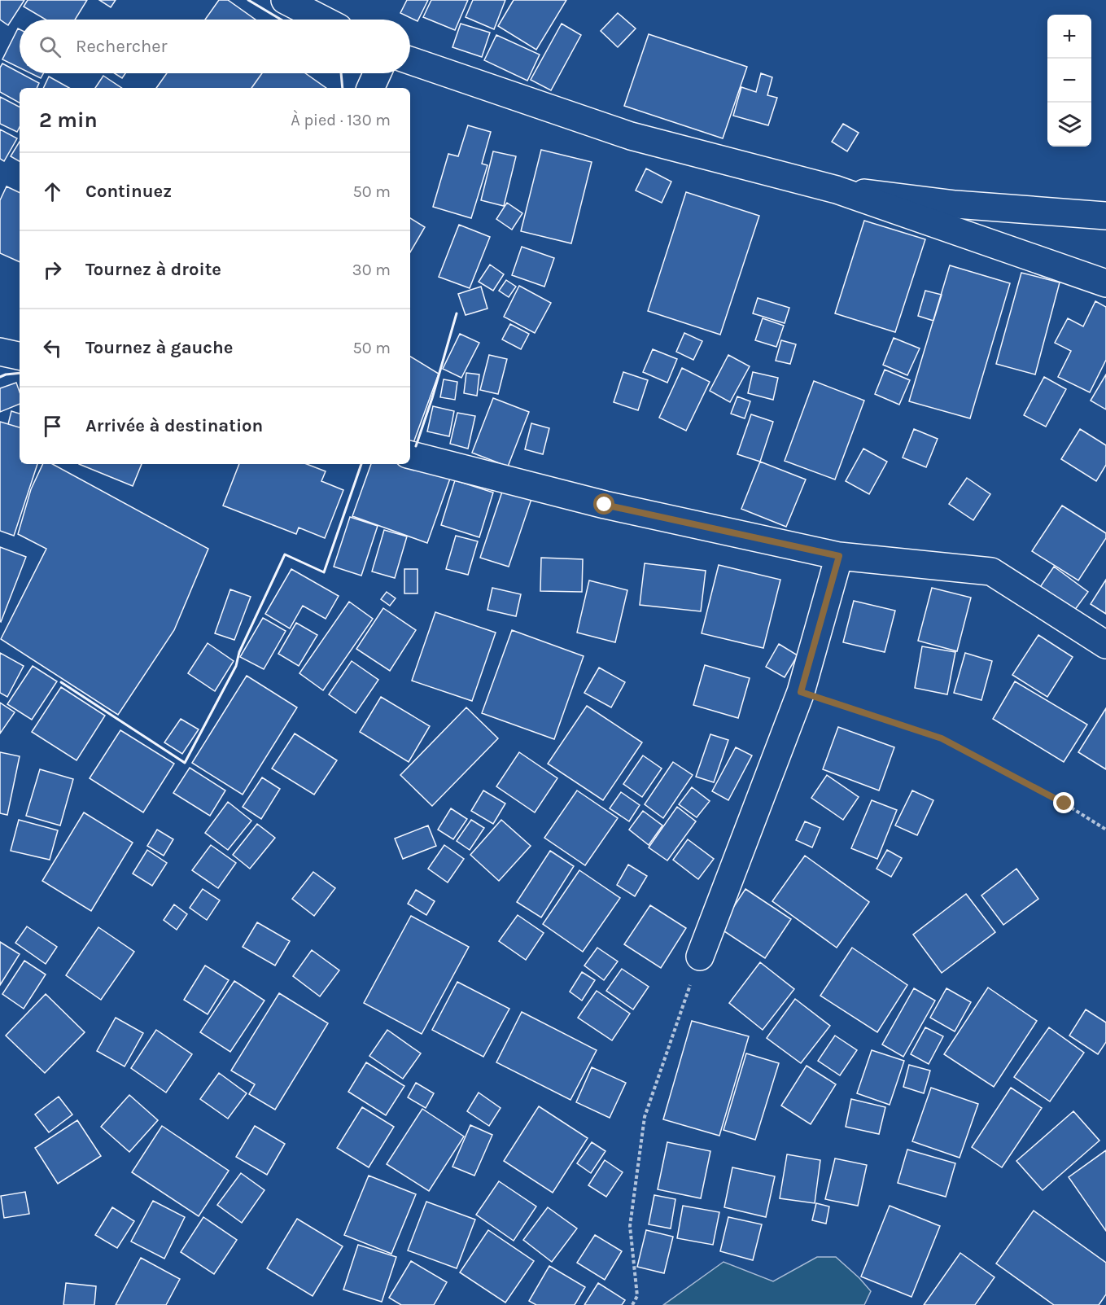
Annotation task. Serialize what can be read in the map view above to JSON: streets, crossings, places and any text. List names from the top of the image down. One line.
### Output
{"page":{"map_buttons":["+","−"],"search":"Rechercher","heading":["2 min","À pied · 130 m"],"list":[["Continuez","50 m"],["Tournez à droite","30 m"],["Tournez à gauche","50 m"],"Arrivée à destination"]}}
